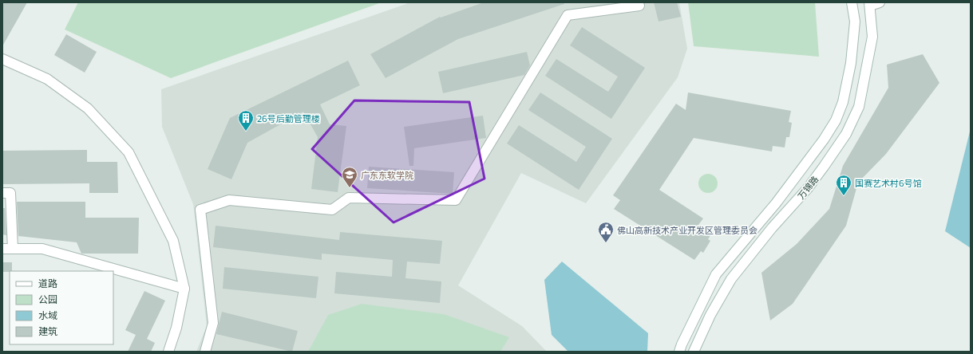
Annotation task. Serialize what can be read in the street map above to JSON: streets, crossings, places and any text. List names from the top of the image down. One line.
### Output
{"streets":{"street":["万锦路"]},"places":{"building":["26号后勤管理楼","国赛艺术村6号馆"],"school or university":["广东东软学院"],"public building":["佛山高新技术产业开发区管理委员会"]},"legend":["道路","公园","水域","建筑"]}
